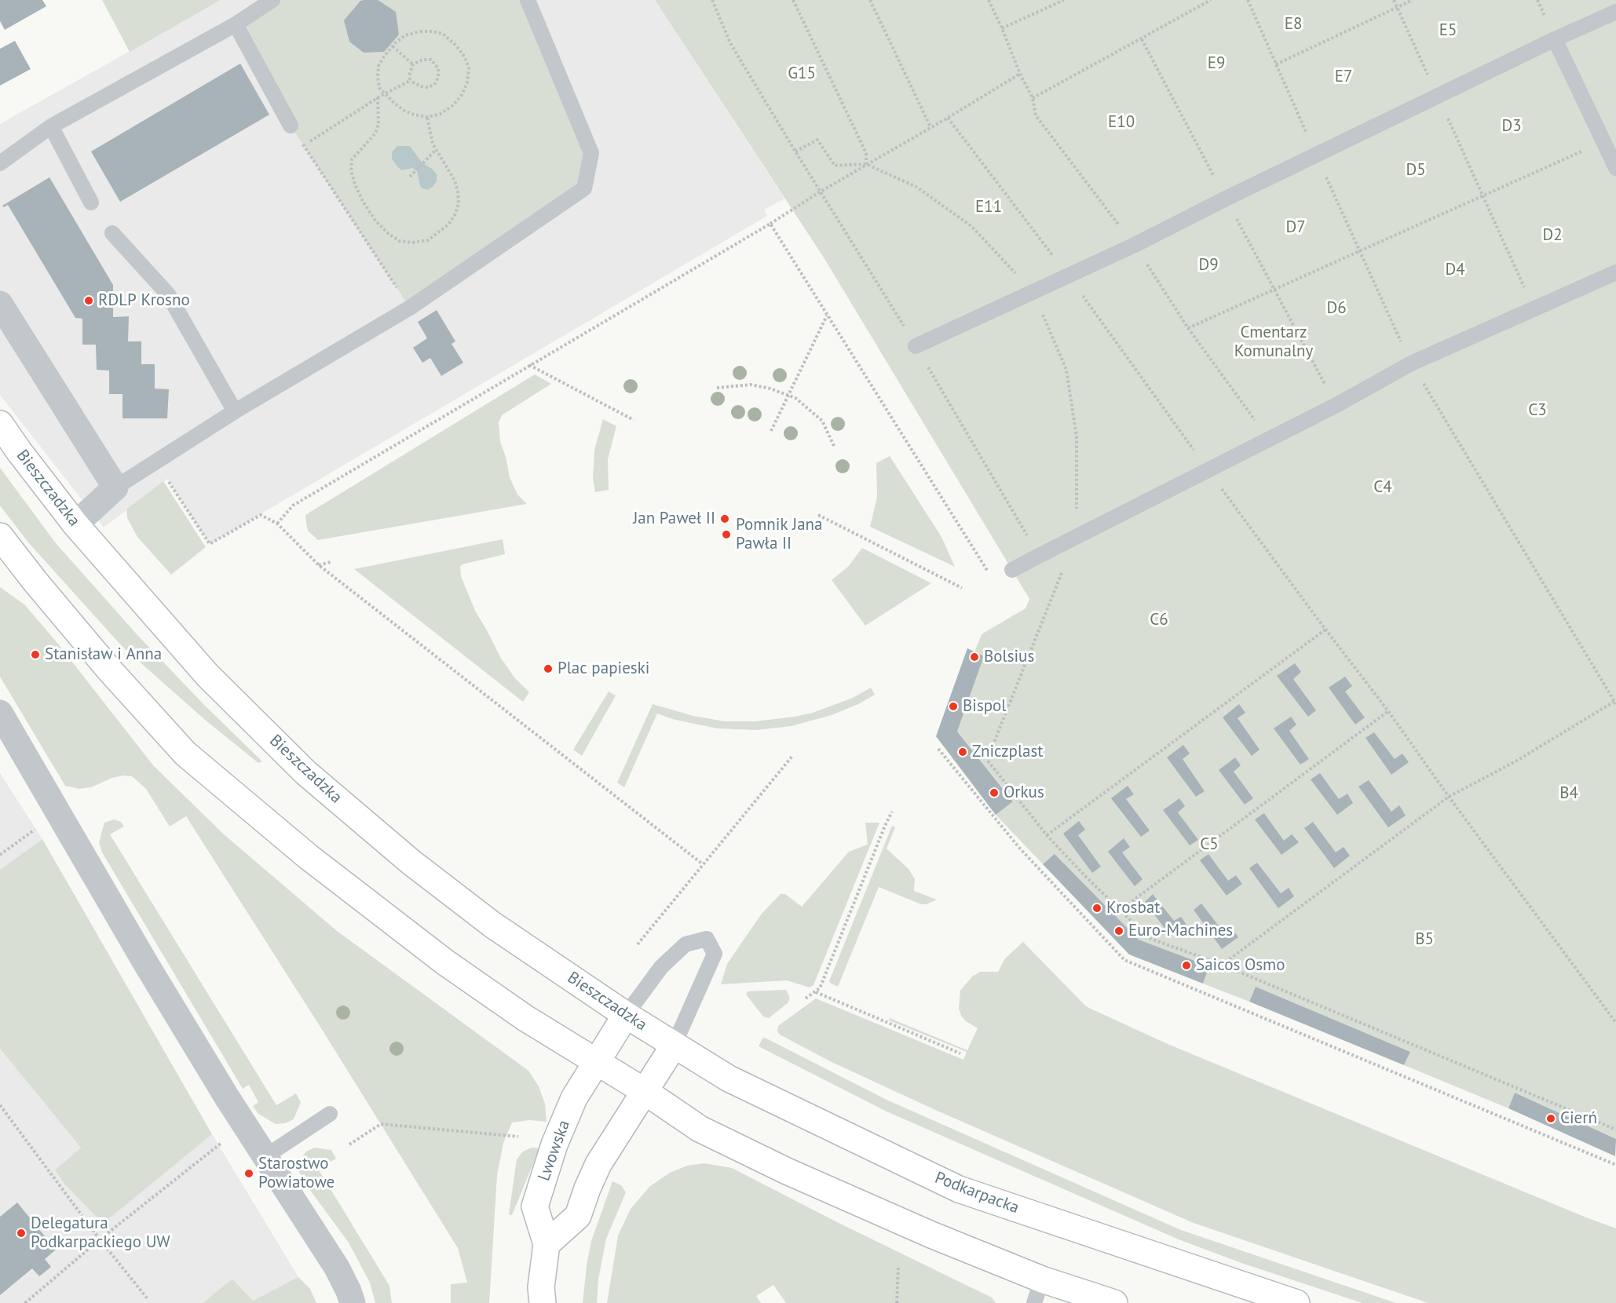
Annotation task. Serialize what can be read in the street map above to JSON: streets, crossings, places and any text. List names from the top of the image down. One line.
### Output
{"streets":{"main road":["Bieszczadzka","Lwowska","Podkarpacka"]},"crossings":[["Bieszczadzka","Lwowska"],["Bieszczadzka","Podkarpacka"]],"parks":["E8","E5","E9","G15","E7","E10","D3","D5","E11","D7","D2","D9","D4","D6","Cmentarz Komunalny","C3","C4","C6","B4","C5","B5"],"places":["RDLP Krosno","Jan Paweł II","Pomnik Jana Pawła II","Stanisław i Anna","Bolsius","Plac papieski","Bispol","Zniczplast","Orkus","Krosbat","Euro-Machines","Saicos Osmo","Cierń","Starostwo Powiatowe","Delegatura Podkarpackiego UW"]}
